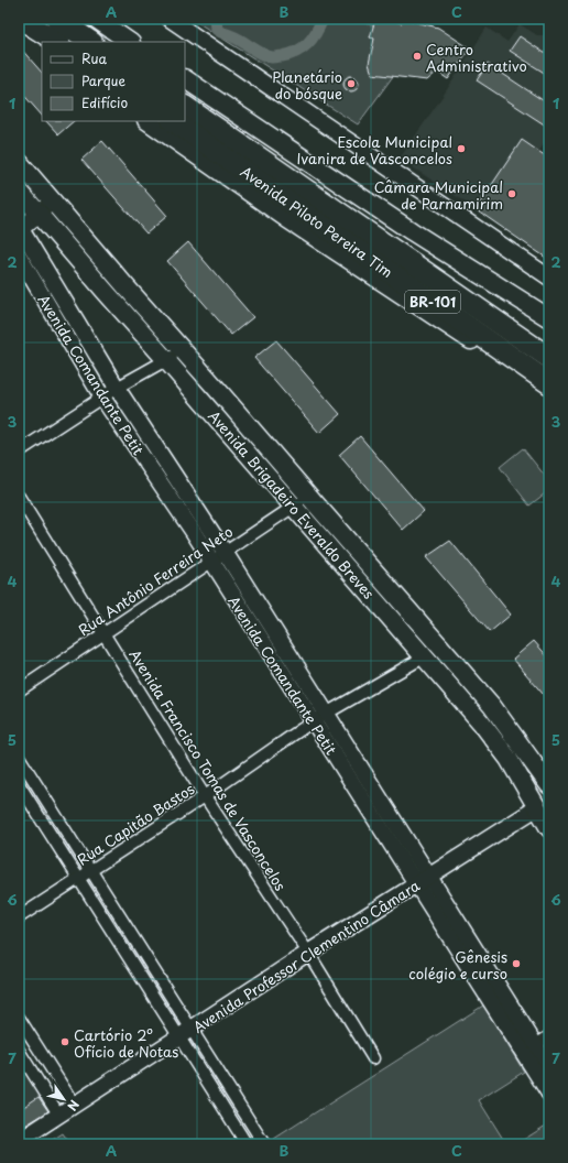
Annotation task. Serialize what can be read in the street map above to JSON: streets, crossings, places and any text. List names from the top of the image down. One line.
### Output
{"streets":{"highway":["Avenida Piloto Pereira Tim","BR-101"],"main road":["Avenida Brigadeiro Everaldo Breves"],"street":["Avenida Comandante Petit","Rua Antônio Ferreira Neto","Avenida Francisco Tomas de Vasconcelos","Rua Capitão Bastos","Avenida Professor Clementino Câmara"]},"crossings":[["Avenida Comandante Petit","Rua Antônio Ferreira Neto"],["Avenida Comandante Petit","Rua Capitão Bastos"],["Avenida Comandante Petit","Avenida Professor Clementino Câmara"],["Avenida Brigadeiro Everaldo Breves","Rua Antônio Ferreira Neto"],["Avenida Brigadeiro Everaldo Breves","Rua Capitão Bastos"],["Avenida Brigadeiro Everaldo Breves","Avenida Professor Clementino Câmara"],["Rua Antônio Ferreira Neto","Avenida Francisco Tomas de Vasconcelos"],["Avenida Francisco Tomas de Vasconcelos","Rua Capitão Bastos"],["Avenida Francisco Tomas de Vasconcelos","Avenida Professor Clementino Câmara"]],"places":["Centro Administrativo","Planetário do bósque","Escola Municipal Ivanira de Vasconcelos","Câmara Municipal de Parnamirim","Gênesis colégio e curso","Cartório 2º Ofício de Notas"],"legend":["Rua","Parque","Edifício"],"north":"bottom right","grid":{"columns":["A","B","C"],"rows":["1","2","3","4","5","6","7"]}}
